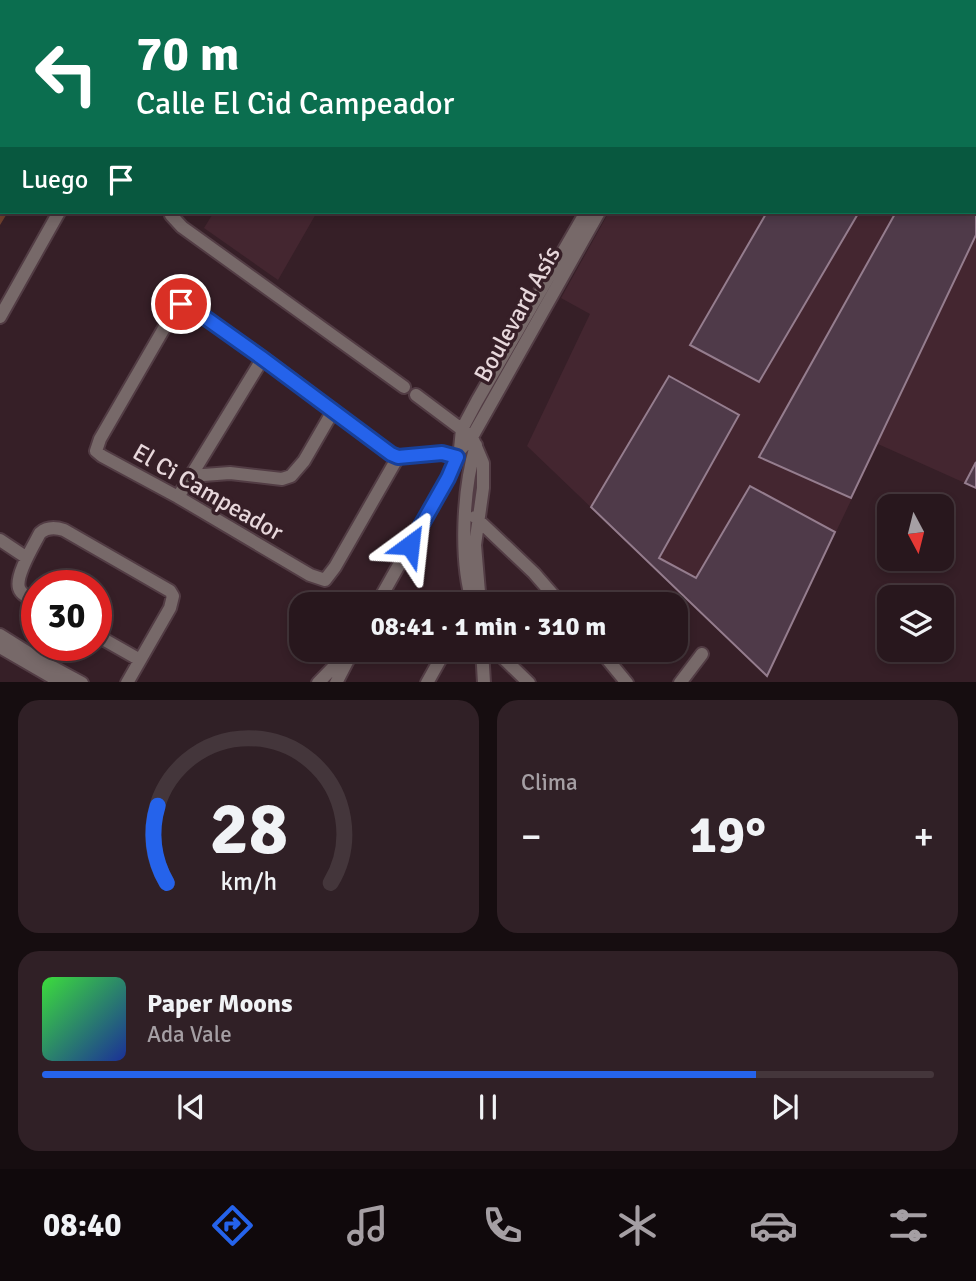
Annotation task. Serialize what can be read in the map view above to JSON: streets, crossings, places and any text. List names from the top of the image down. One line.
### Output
{"streets":{"street":["Boulevard Asís","El Ci Campeador"]},"north":"bottom","page":{"turn":["70 m","Calle El Cid Campeador"],"then":"Luego","limit":"30","trip":"08:41 · 1 min · 310 m","tile":"Clima","heat":["−","19°","+"],"song":["Paper Moons","Ada Vale"],"tabs":"08:40","gauge":["28","km/h"]}}
